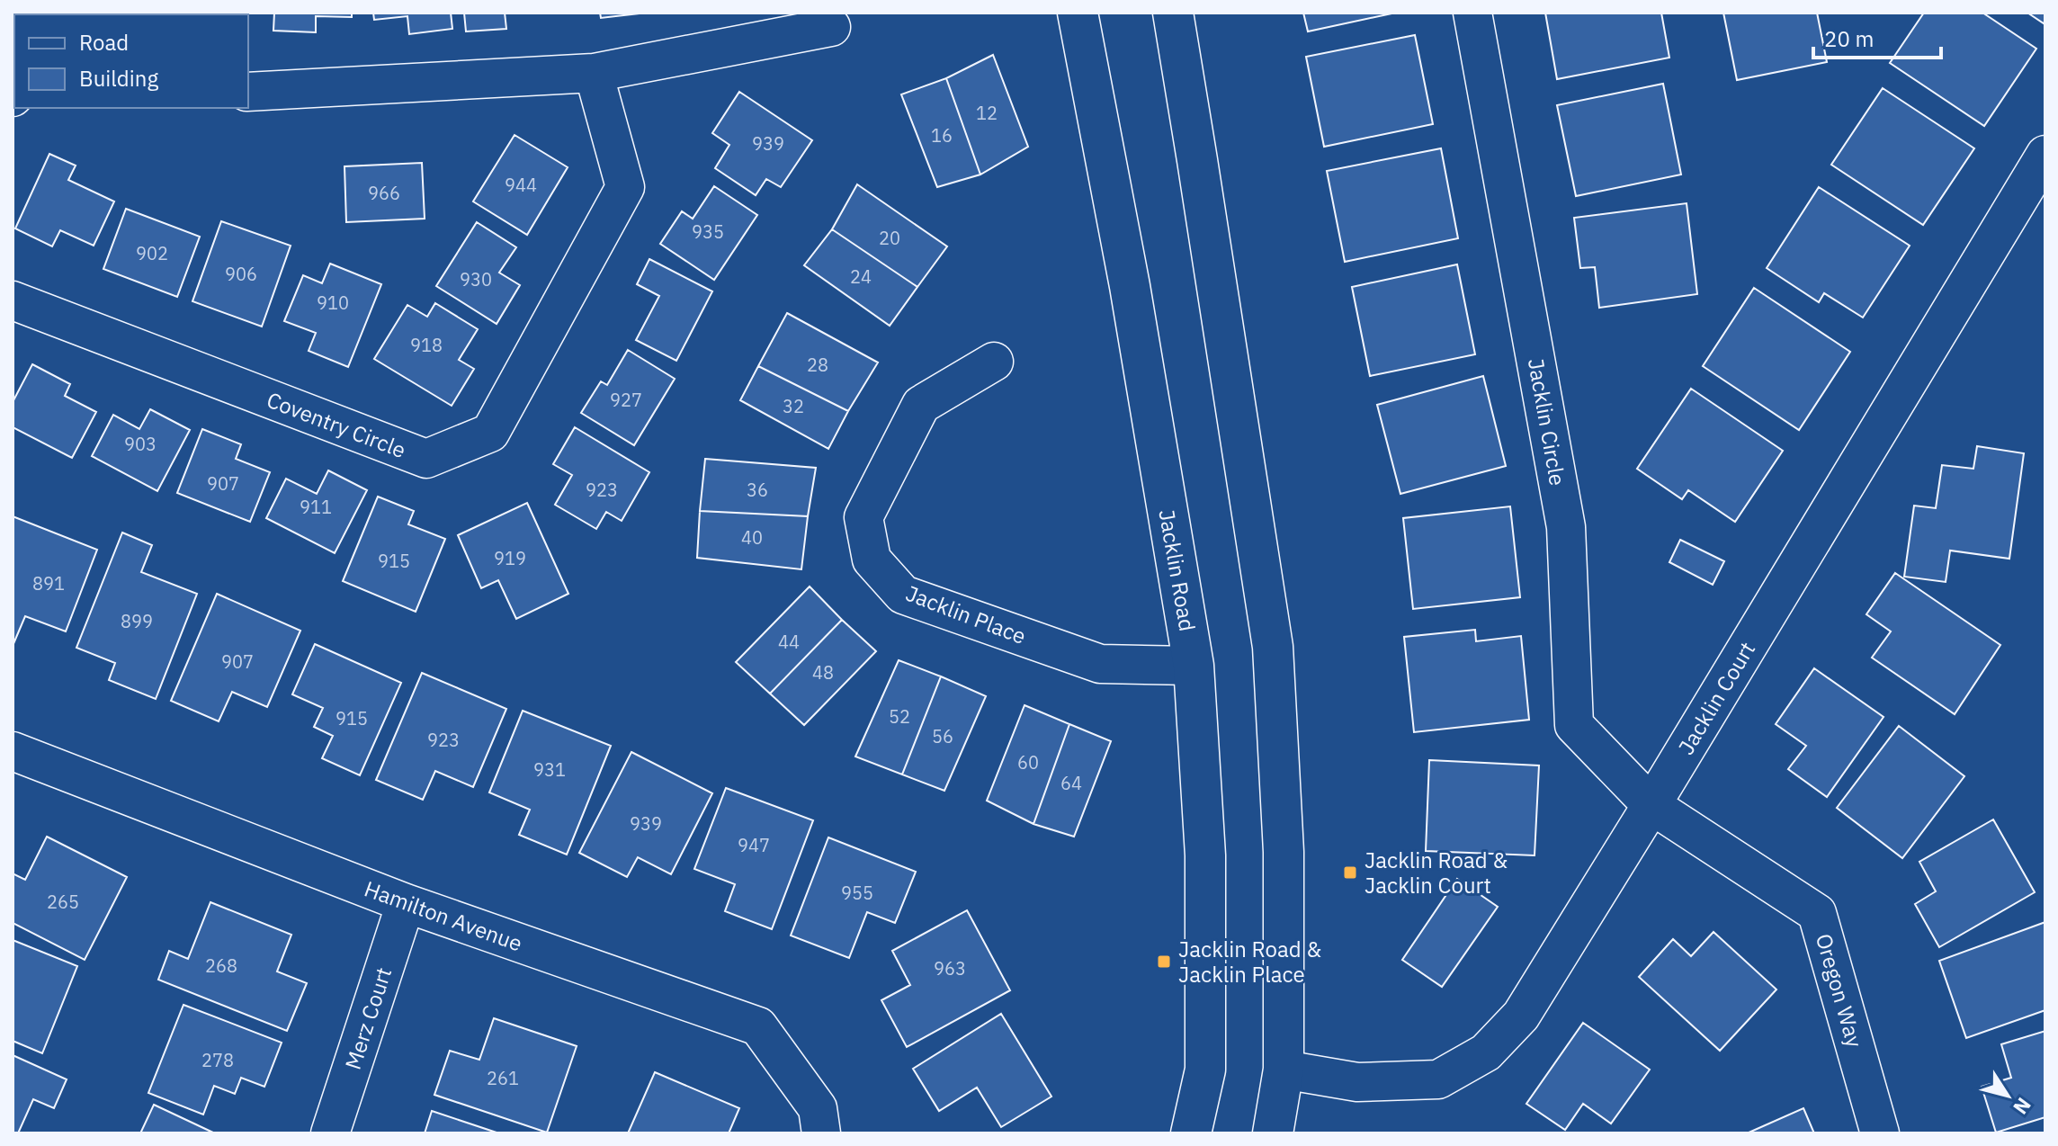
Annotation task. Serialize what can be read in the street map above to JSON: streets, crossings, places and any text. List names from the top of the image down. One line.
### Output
{"streets":{"main road":["Jacklin Road"],"street":["Jacklin Circle","Coventry Circle","Jacklin Place","Jacklin Court","Hamilton Avenue","Oregon Way","Merz Court"]},"crossings":[["Jacklin Circle","Jacklin Court"],["Jacklin Circle","Oregon Way"],["Jacklin Road","Jacklin Place"],["Jacklin Court","Oregon Way"],["Hamilton Avenue","Merz Court"]],"places":{"transit":["Jacklin Road & Jacklin Court","Jacklin Road & Jacklin Place"]},"house_numbers":["12","16","939","944","966","935","20","902","906","24","930","910","918","28","927","32","903","907","923","36","911","40","919","915","891","899","44","907","48","52","915","56","923","60","931","64","939","947","955","265","268","963","278","261"],"legend":["Road","Building"],"scale_bar":"20 m","north":"bottom right"}
